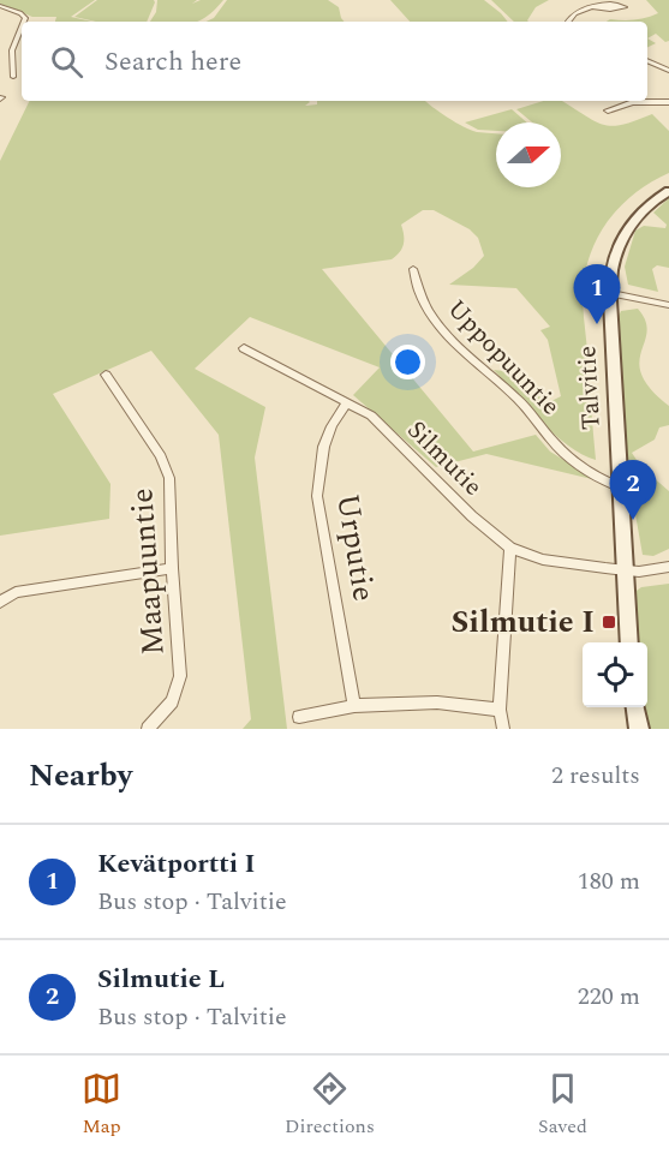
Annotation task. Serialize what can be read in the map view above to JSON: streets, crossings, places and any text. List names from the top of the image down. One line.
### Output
{"streets":{"street":["Uppopuuntie","Talvitie","Silmutie","Urputie","Maapuuntie"]},"crossings":[["Uppopuuntie","Talvitie"],["Talvitie","Silmutie"],["Silmutie","Urputie"]],"places":{"transit":["Silmutie I"]},"north":"right","page":{"search":"Search here","pins":["1","2"],"heading":["Nearby","2 results"],"list":[{"mark":"1","name":"Kevätportti I","note":"Bus stop · Talvitie","value":"180 m"},{"mark":"2","name":"Silmutie L","note":"Bus stop · Talvitie","value":"220 m"}],"nav":["Map","Directions","Saved"]}}
